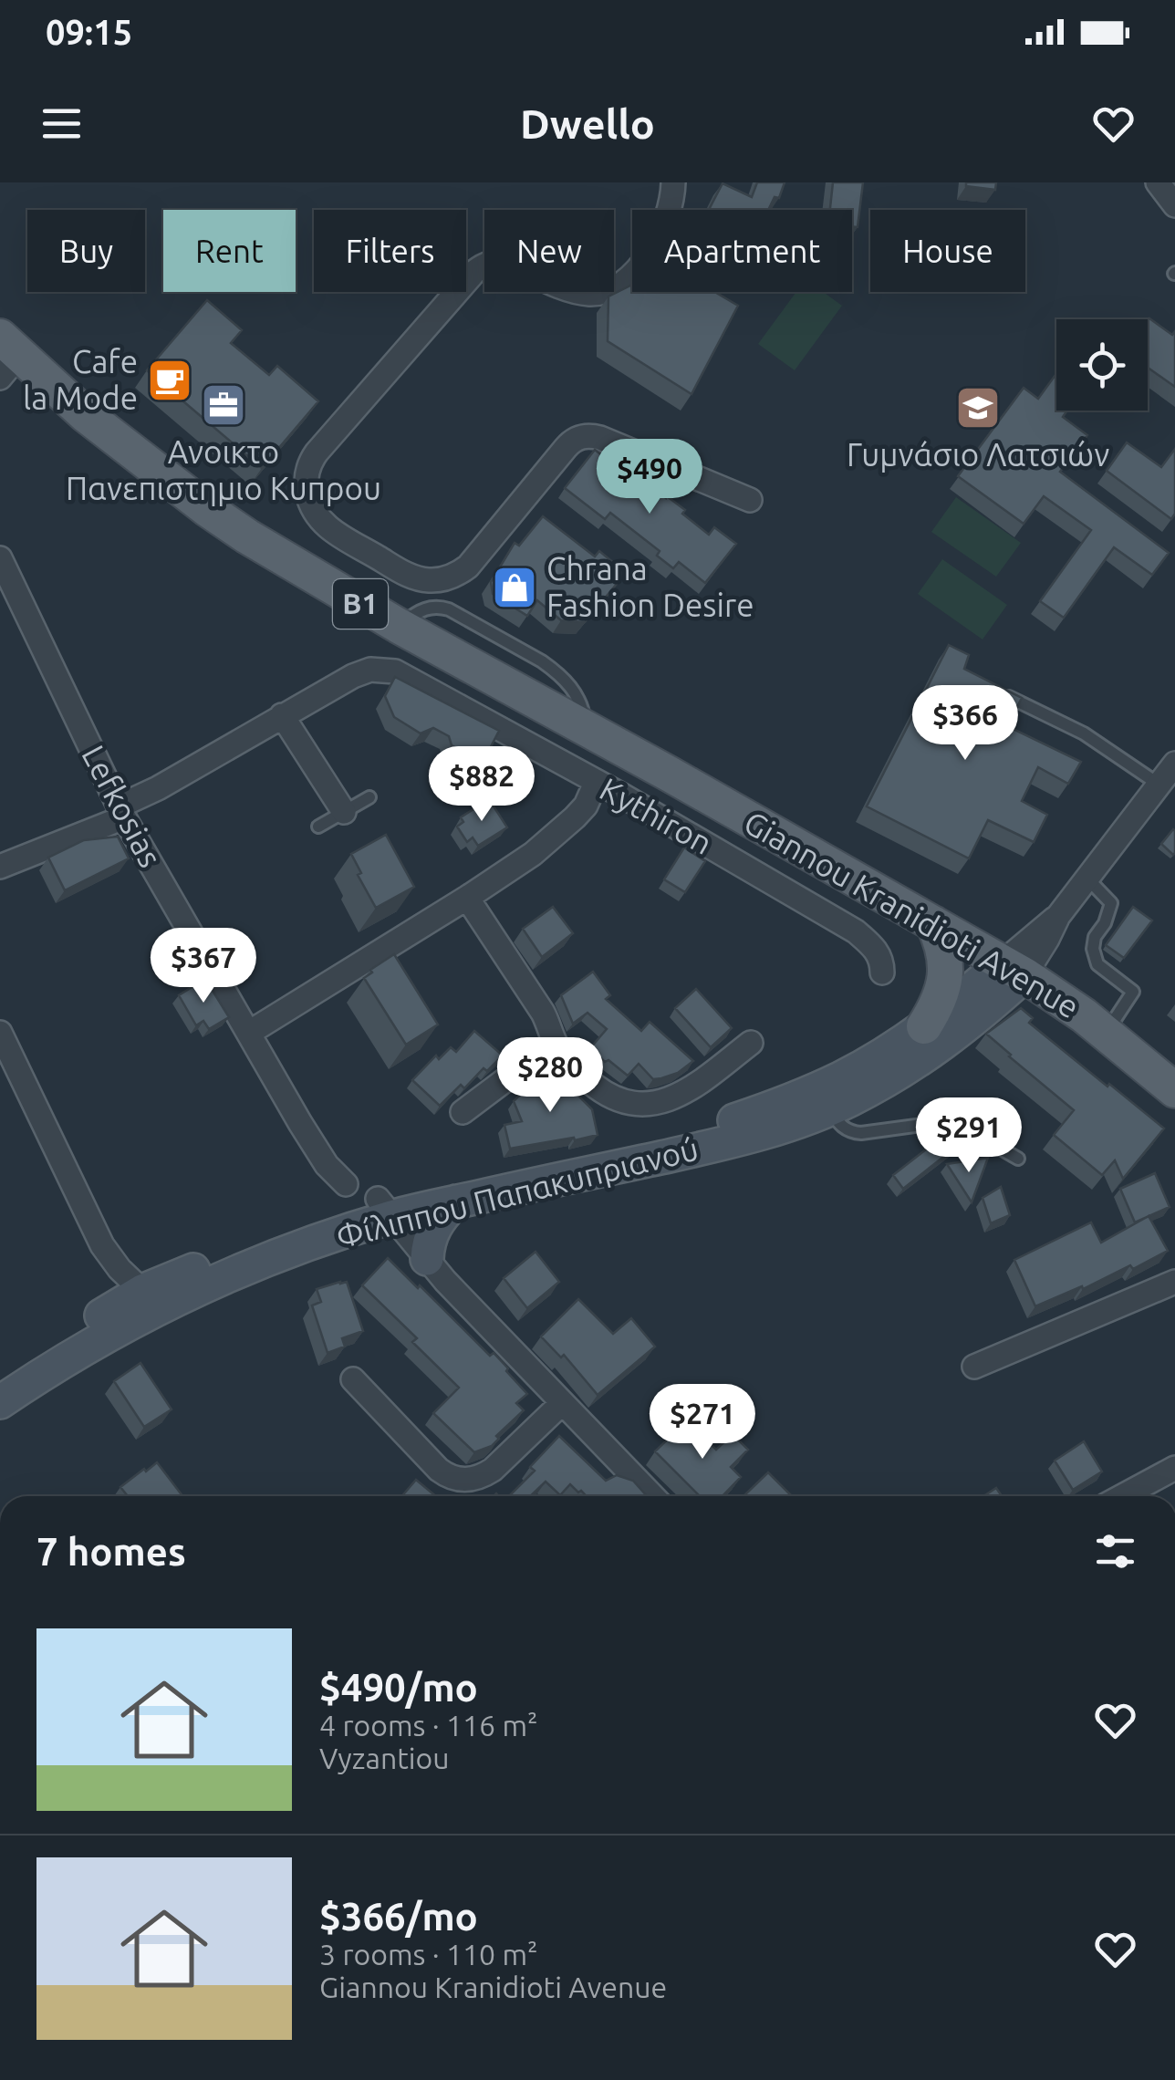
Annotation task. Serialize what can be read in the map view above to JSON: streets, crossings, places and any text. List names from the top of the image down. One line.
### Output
{"streets":{"main road":["B1","Giannou Kranidioti Avenue","Φίλιππου Παπακυπριανού"],"street":["Lefkosias","Kythiron"]},"crossings":[["B1","Giannou Kranidioti Avenue"],["Lefkosias","Kythiron"],["Lefkosias","Φίλιππου Παπακυπριανού"],["Giannou Kranidioti Avenue","Φίλιππου Παπακυπριανού"]],"places":{"cafe":["Cafe la Mode"],"office":["Ανοικτο Πανεπιστημιο Κυπρου"],"school or university":["Γυμνάσιο Λατσιών"],"shop":["Chrana Fashion Desire"]},"page":{"status":"09:15","header":"Dwello","chip":["Buy","Rent","Filters","New","Apartment","House"],"price":["$490","$366","$882","$367","$280","$291","$271"],"heading":"7 homes","list":[{"name":"$490/mo","note":"4 rooms · 116 m² · Vyzantiou"},{"name":"$366/mo","note":"3 rooms · 110 m² · Giannou Kranidioti Avenue"}]}}
